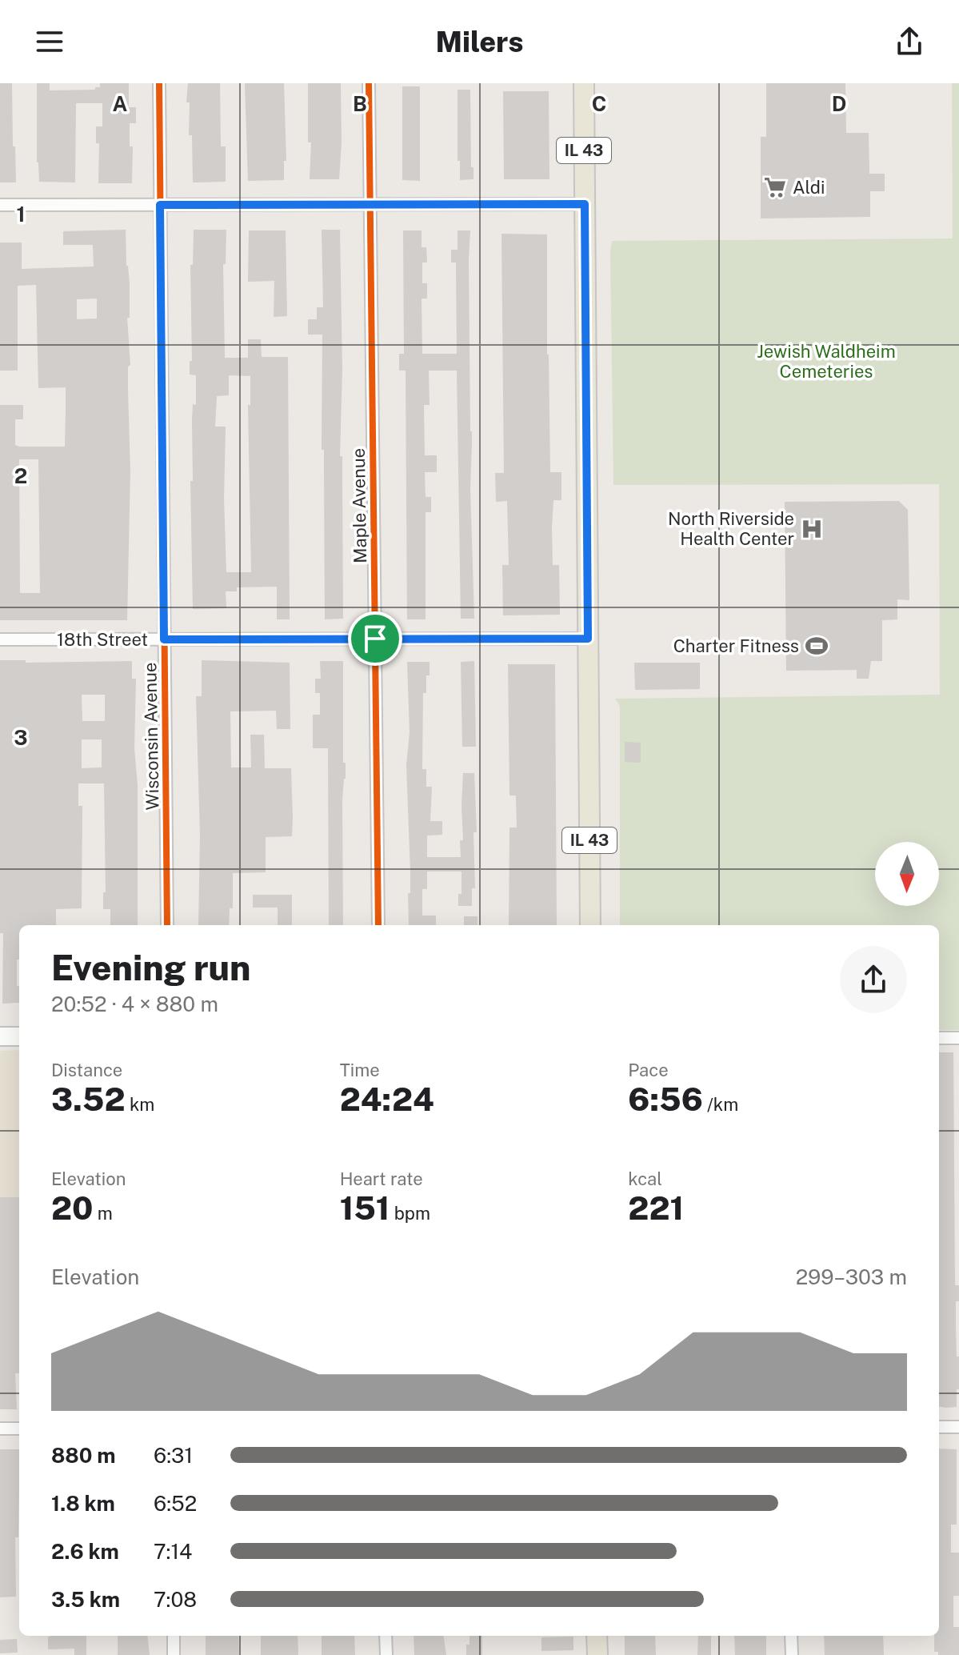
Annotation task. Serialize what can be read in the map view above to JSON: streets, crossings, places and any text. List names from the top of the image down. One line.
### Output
{"streets":{"main road":["IL 43"],"street":["Maple Avenue","18th Street","Wisconsin Avenue"]},"crossings":[["IL 43","18th Street"],["Maple Avenue","18th Street"],["18th Street","Wisconsin Avenue"]],"parks":["Jewish Waldheim Cemeteries"],"places":{"supermarket":["Aldi"],"hospital":["North Riverside Health Center"],"sports":["Charter Fitness"]},"north":"bottom","page":{"header":"Milers","heading":["Evening run","20:52 · 4 × 880 m"],"stats":[["Distance","3.52 km"],["Time","24:24"],["Pace","6:56 /km"],["Elevation","20 m"],["Heart rate","151 bpm"],["kcal","221"]],"chart":["Elevation","299–303 m"],"list":[{"name":"880 m","note":"6:31"},{"name":"1.8 km","note":"6:52"},{"name":"2.6 km","note":"7:14"},{"name":"3.5 km","note":"7:08"}]},"grid":{"columns":["A","B","C","D"],"rows":["1","2","3"]}}
